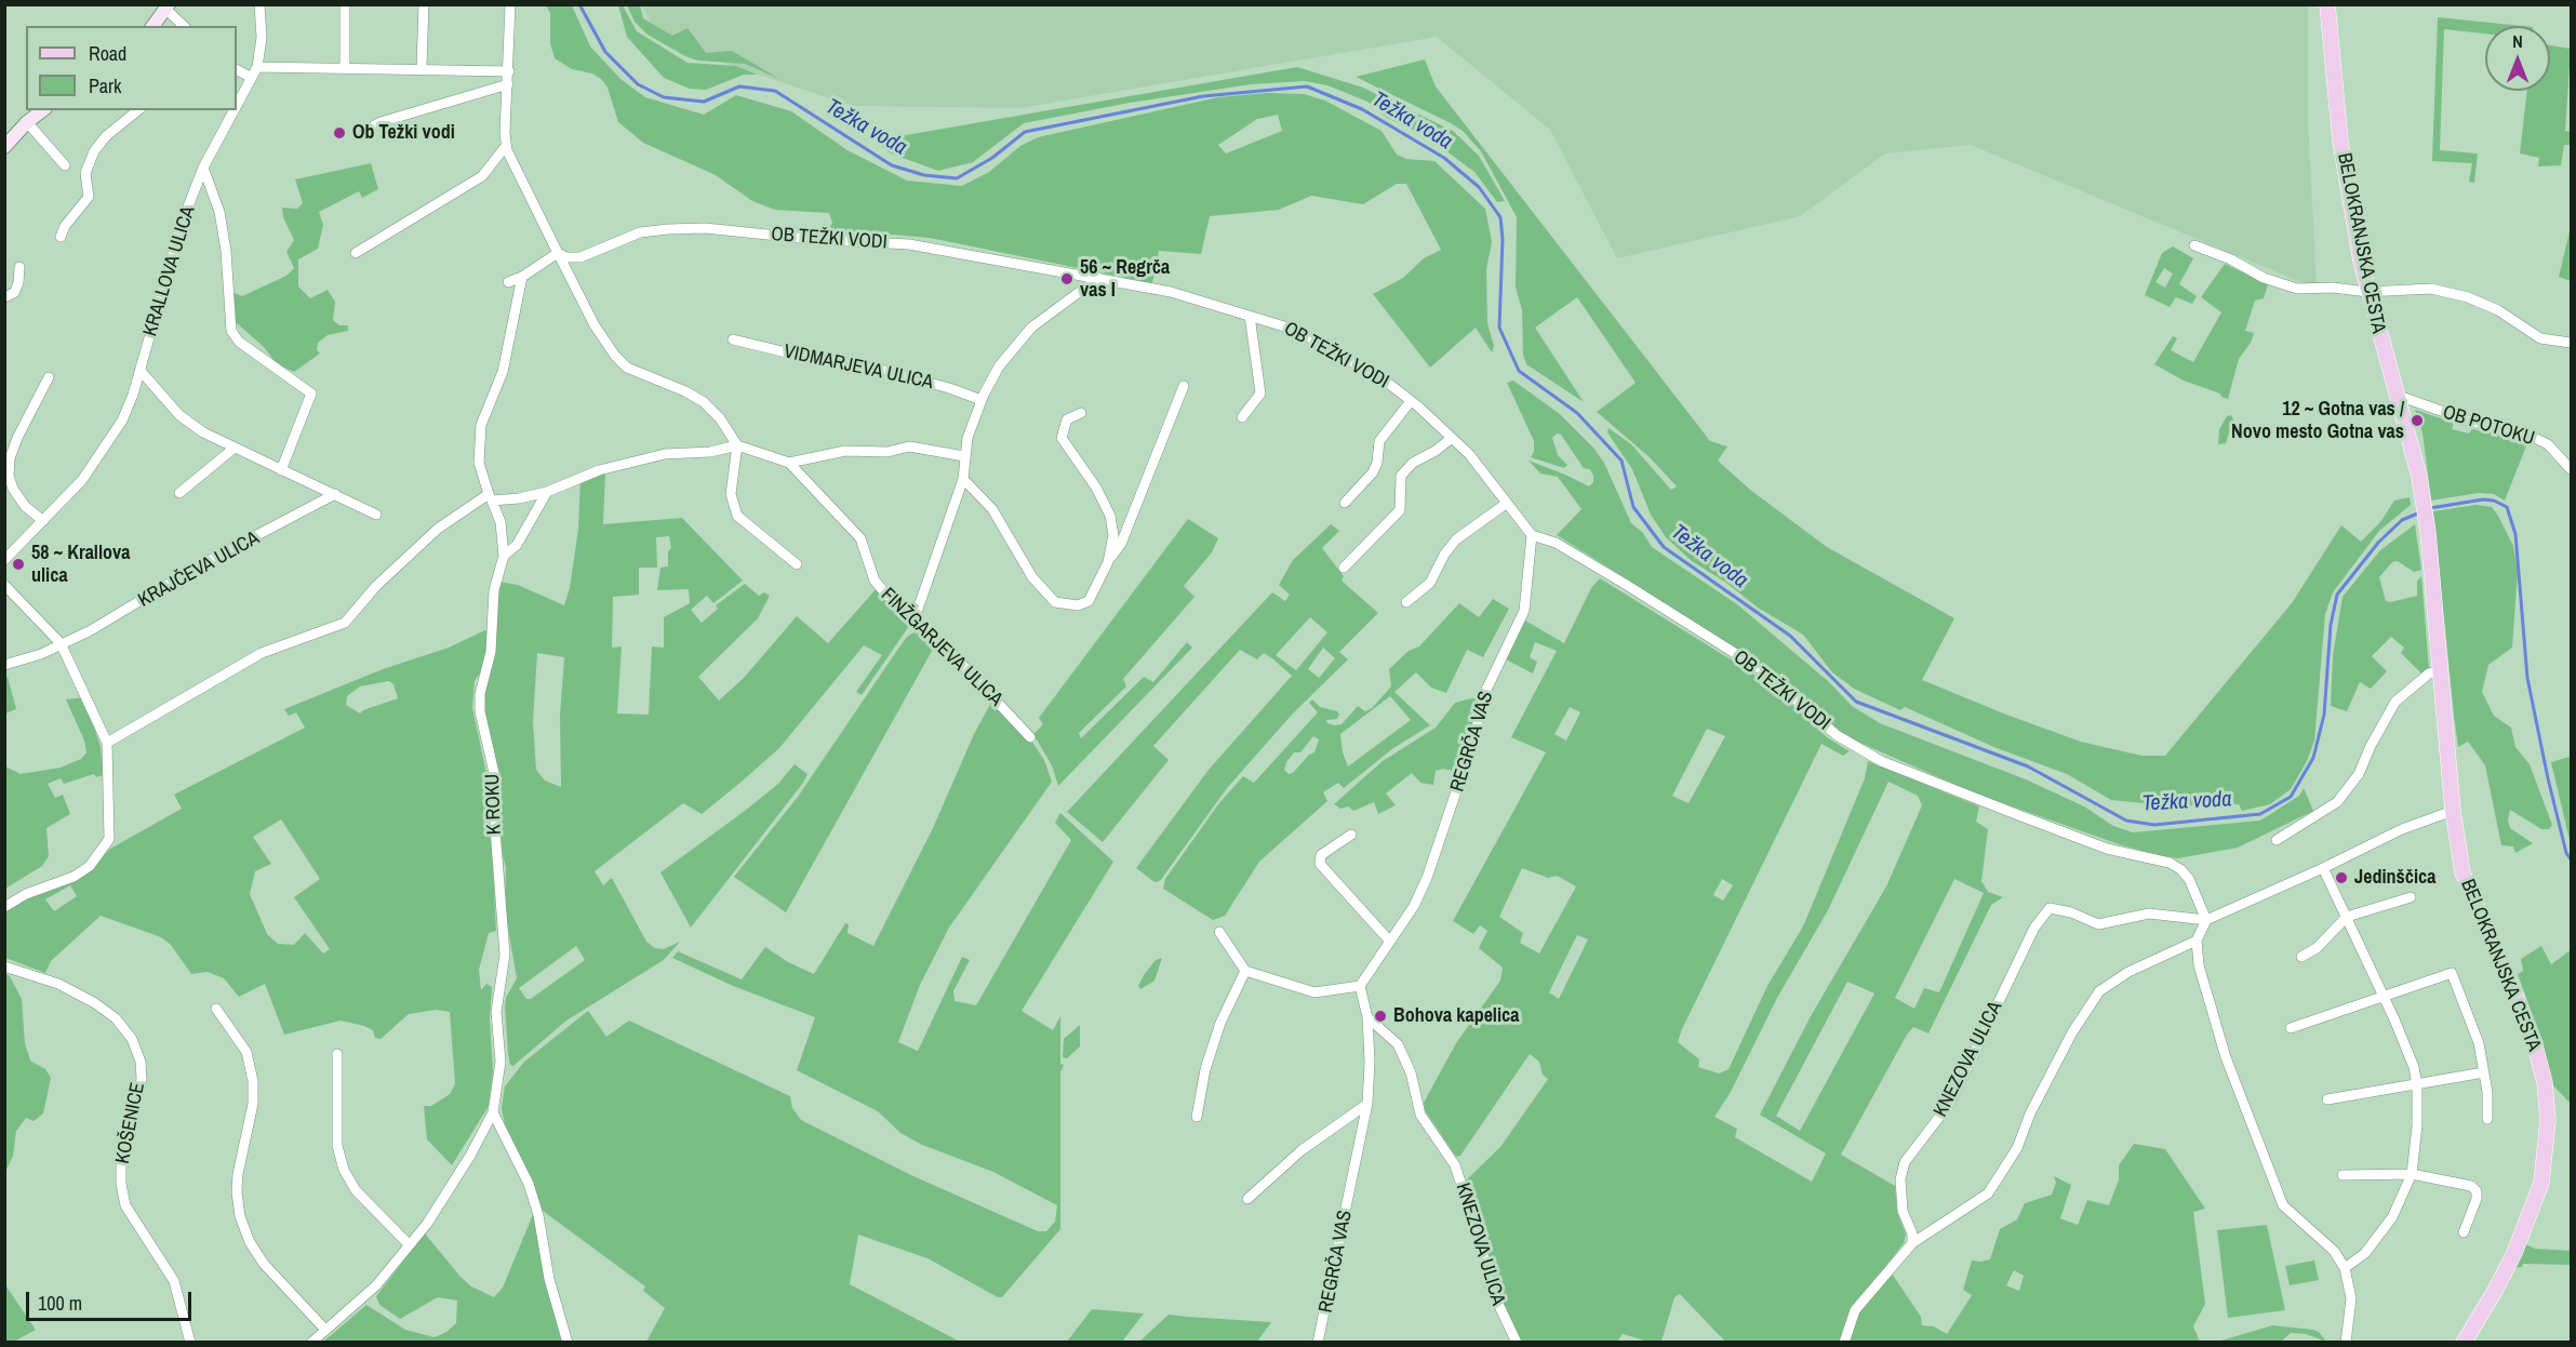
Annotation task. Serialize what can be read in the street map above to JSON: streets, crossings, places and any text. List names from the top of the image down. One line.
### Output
{"streets":{"main road":["BELOKRANJSKA CESTA"],"street":["OB TEŽKI VODI","KRALLOVA ULICA","VIDMARJEVA ULICA","OB POTOKU","KRAJČEVA ULICA","FINŽGARJEVA ULICA","REGRČA VAS","K ROKU","KNEZOVA ULICA","KOŠENICE"]},"crossings":[["OB TEŽKI VODI","REGRČA VAS"],["OB TEŽKI VODI","KNEZOVA ULICA"],["BELOKRANJSKA CESTA","OB POTOKU"],["REGRČA VAS","KNEZOVA ULICA"]],"water":["Težka voda"],"places":["Ob Težki vodi","56 ~ Regrča vas I","12 ~ Gotna vas / Novo mesto Gotna vas","58 ~ Krallova ulica","Jedinščica","Bohova kapelica"],"legend":["Road","Park"],"scale_bar":"100 m","north":"top"}
